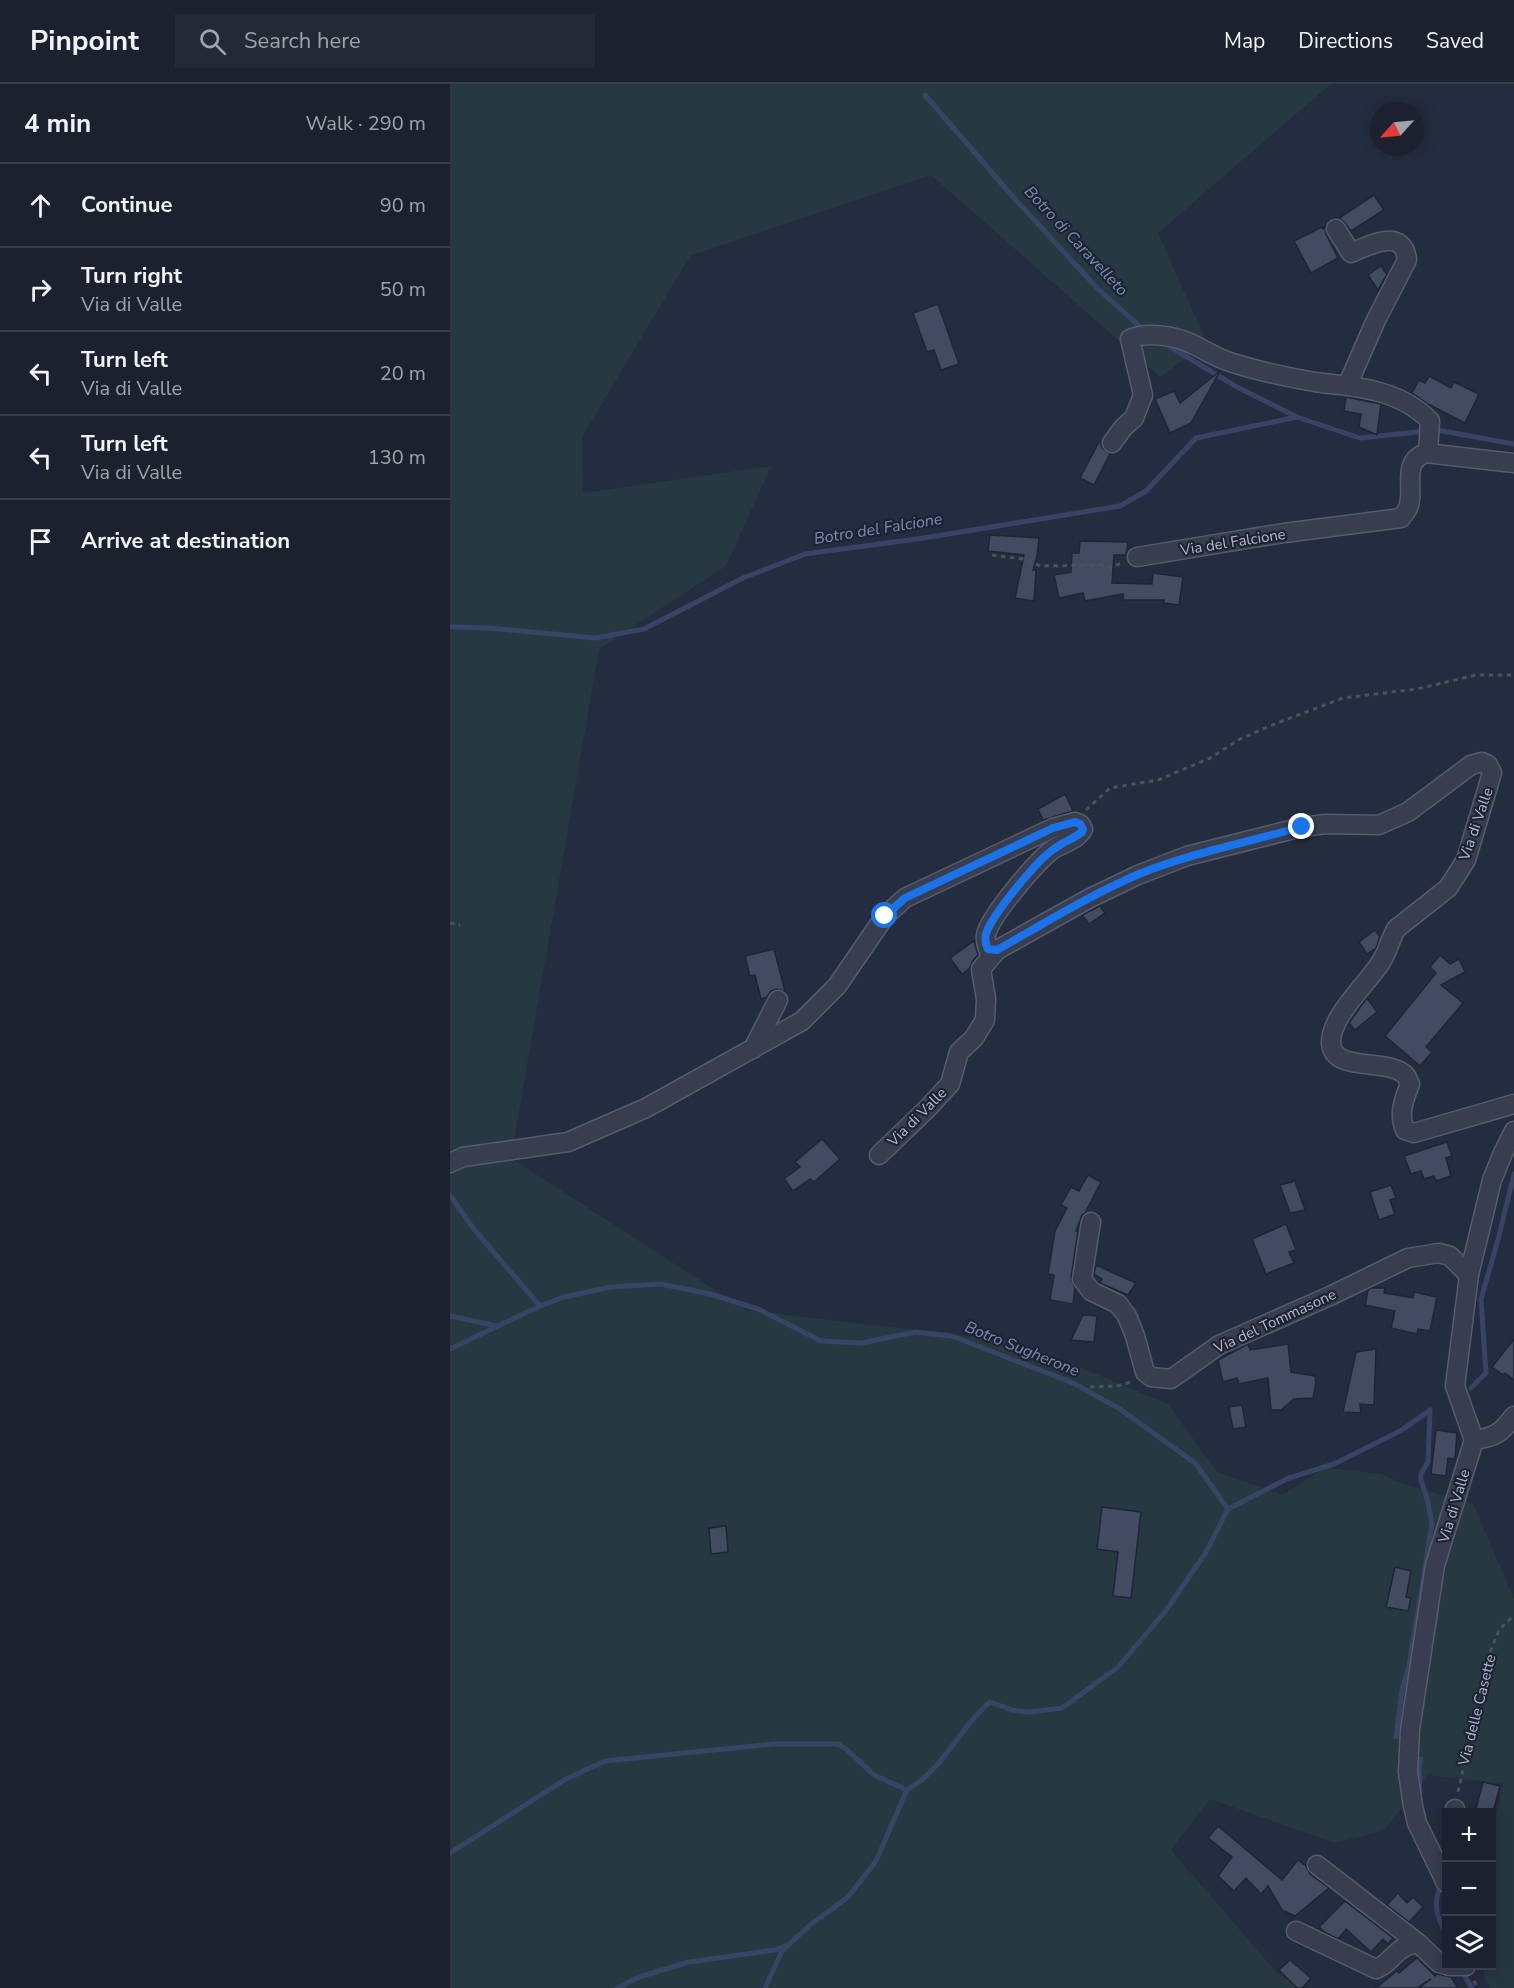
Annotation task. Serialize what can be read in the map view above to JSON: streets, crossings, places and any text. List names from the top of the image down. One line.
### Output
{"streets":{"street":["Via del Falcione","Via di Valle","Via del Tommasone"],"path":["Via delle Casette"]},"water":["Botro di Caravelleto","Botro del Falcione","Botro Sugherone"],"north":"bottom left","page":{"header":"Pinpoint","search":"Search here","nav":["Map","Directions","Saved"],"heading":["4 min","Walk · 290 m"],"list":[["Continue","90 m"],["Turn right","Via di Valle","50 m"],["Turn left","Via di Valle","20 m"],["Turn left","Via di Valle","130 m"],"Arrive at destination"],"map_buttons":["+","−"]}}
